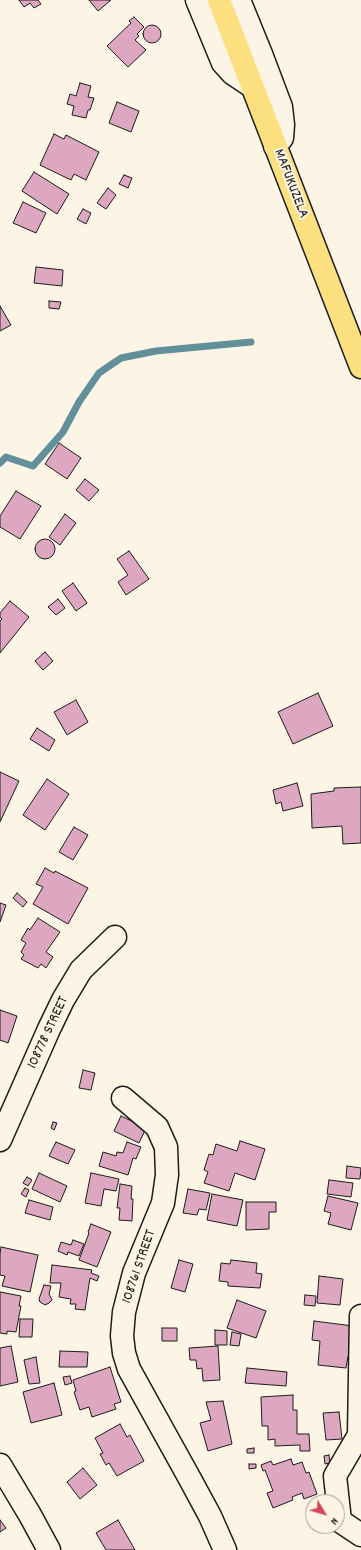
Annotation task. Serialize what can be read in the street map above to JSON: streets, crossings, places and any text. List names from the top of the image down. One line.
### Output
{"streets":{"main road":["MAFUKUZELA"],"street":["108778 STREET","108761 STREET"]},"north":"bottom right"}
